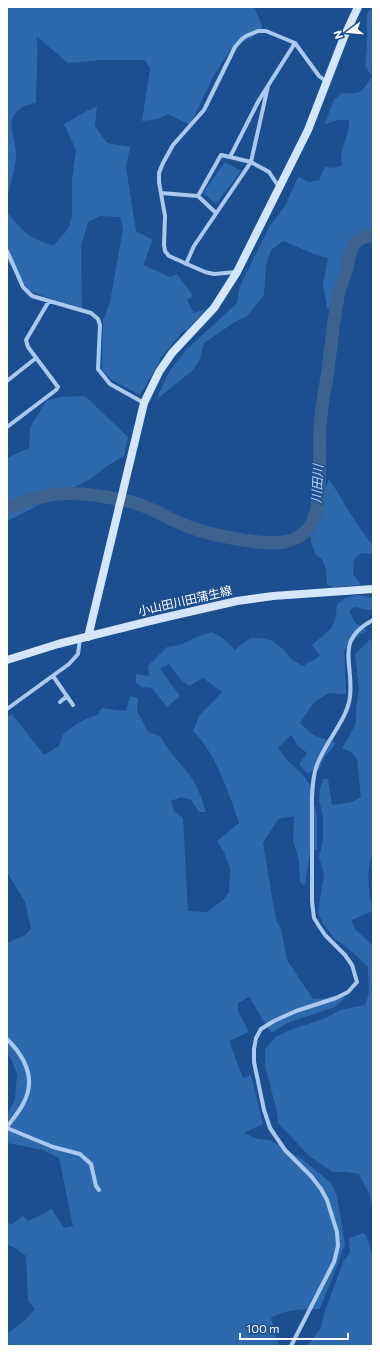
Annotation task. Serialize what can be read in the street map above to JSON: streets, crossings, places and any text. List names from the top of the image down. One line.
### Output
{"streets":{"street":["小山田川田蒲生線"]},"water":["川田川"],"scale_bar":"100 m","north":"left"}
